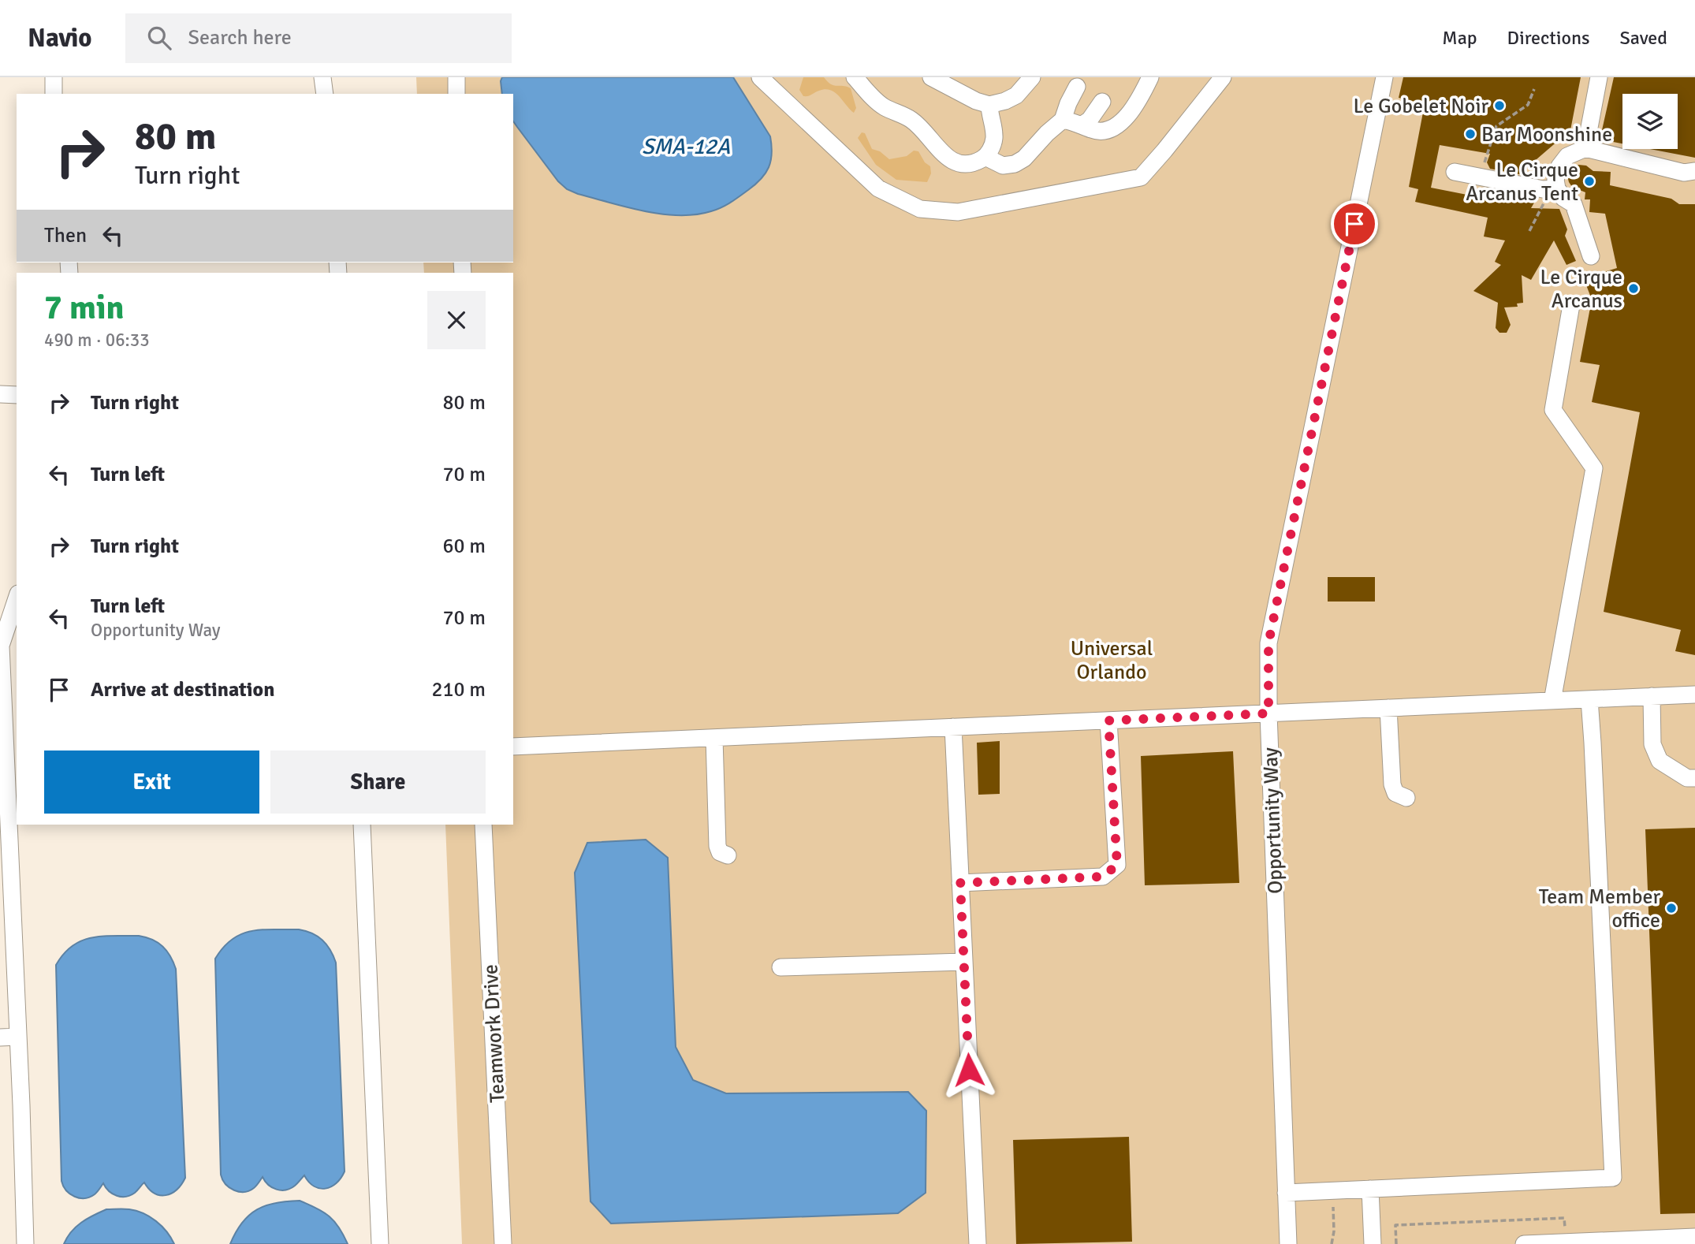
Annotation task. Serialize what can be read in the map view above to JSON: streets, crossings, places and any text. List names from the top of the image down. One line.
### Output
{"streets":{"street":["Opportunity Way","Teamwork Drive"]},"water":["SMA-12A"],"parks":["Universal Orlando"],"places":["Le Gobelet Noir","Bar Moonshine","Le Cirque Arcanus Tent","Le Cirque Arcanus","Team Member office"],"page":{"header":"Navio","search":"Search here","nav":["Map","Directions","Saved"],"turn":["80 m","Turn right"],"then":"Then","heading":["7 min","490 m · 06:33"],"list":[{"name":"Turn right","value":"80 m"},{"name":"Turn left","value":"70 m"},{"name":"Turn right","value":"60 m"},{"name":"Turn left","note":"Opportunity Way","value":"70 m"},{"name":"Arrive at destination","value":"210 m"}],"buttons":["Exit","Share"]}}
